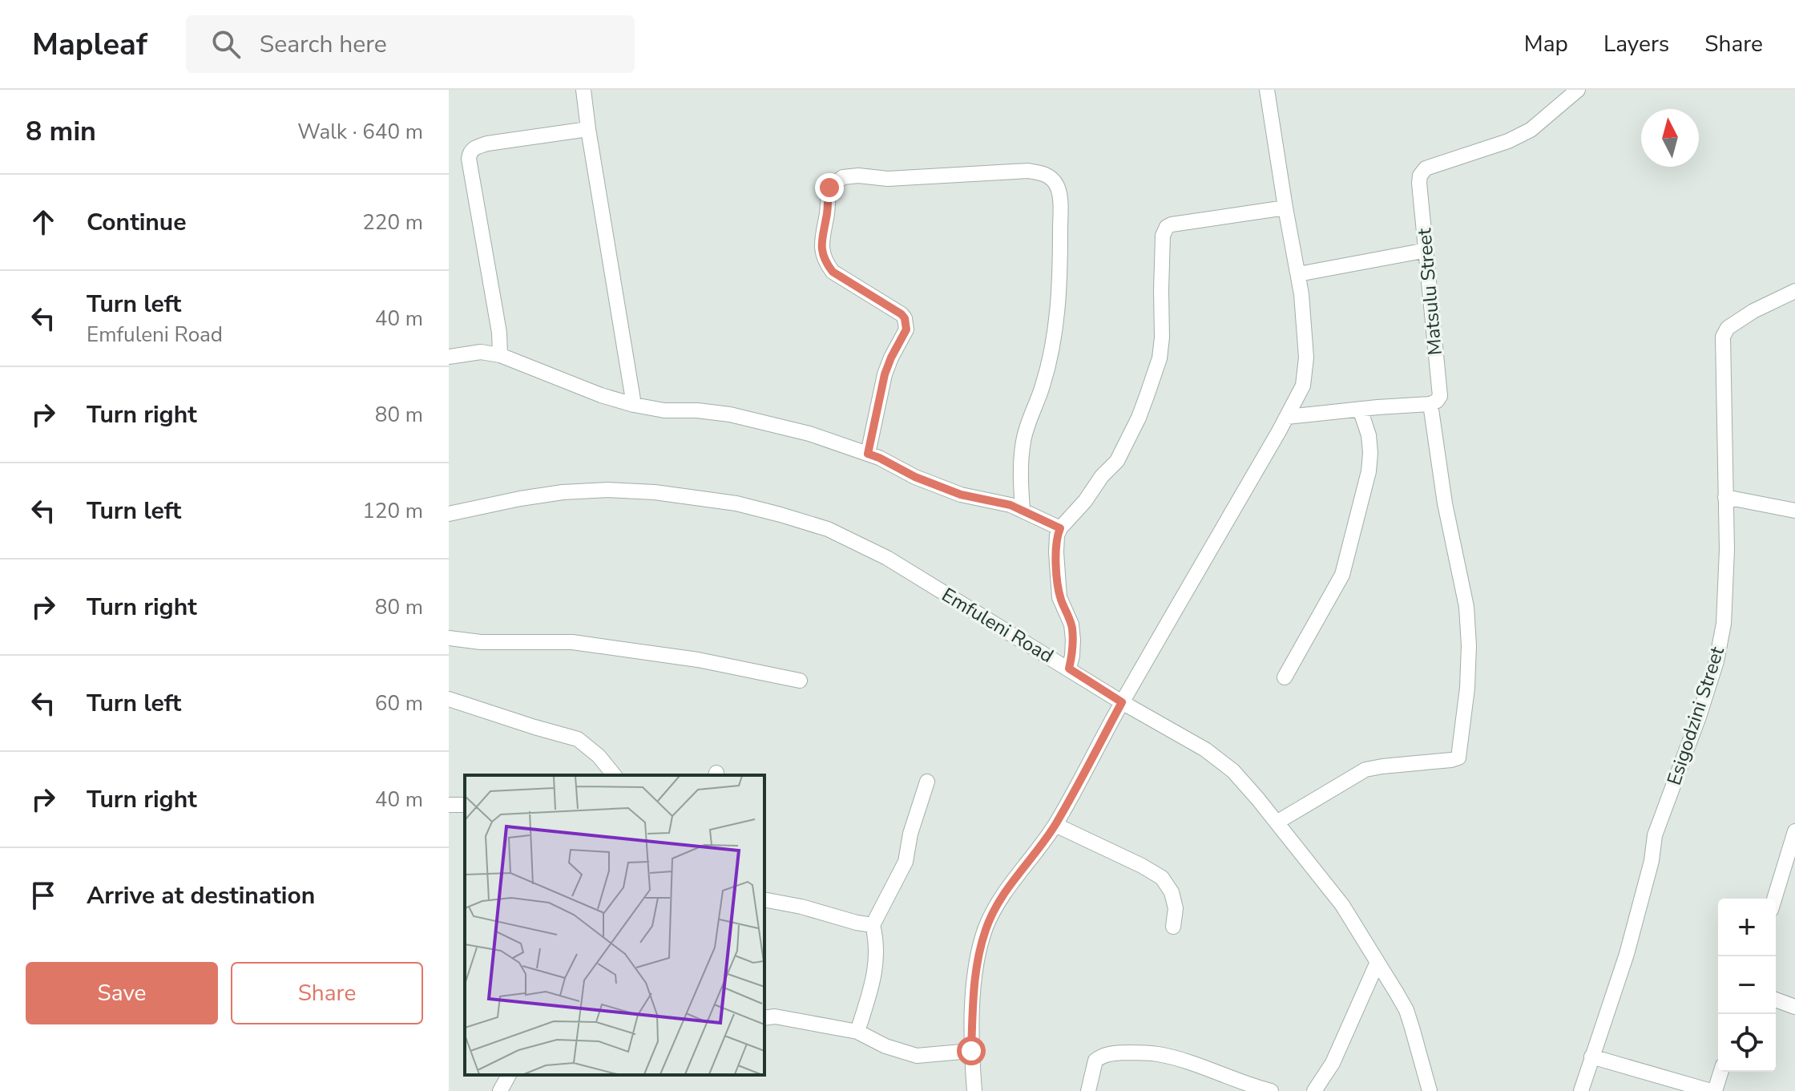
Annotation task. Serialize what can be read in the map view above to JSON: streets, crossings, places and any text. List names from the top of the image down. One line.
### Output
{"streets":{"street":["Matsulu Street","Emfuleni Road","Esigodzini Street"]},"north":"top","page":{"header":"Mapleaf","search":"Search here","nav":["Map","Layers","Share"],"heading":["8 min","Walk · 640 m"],"list":[["Continue","220 m"],["Turn left","Emfuleni Road","40 m"],["Turn right","80 m"],["Turn left","120 m"],["Turn right","80 m"],["Turn left","60 m"],["Turn right","40 m"],"Arrive at destination"],"map_buttons":["+","−"],"buttons":["Save","Share"]}}
